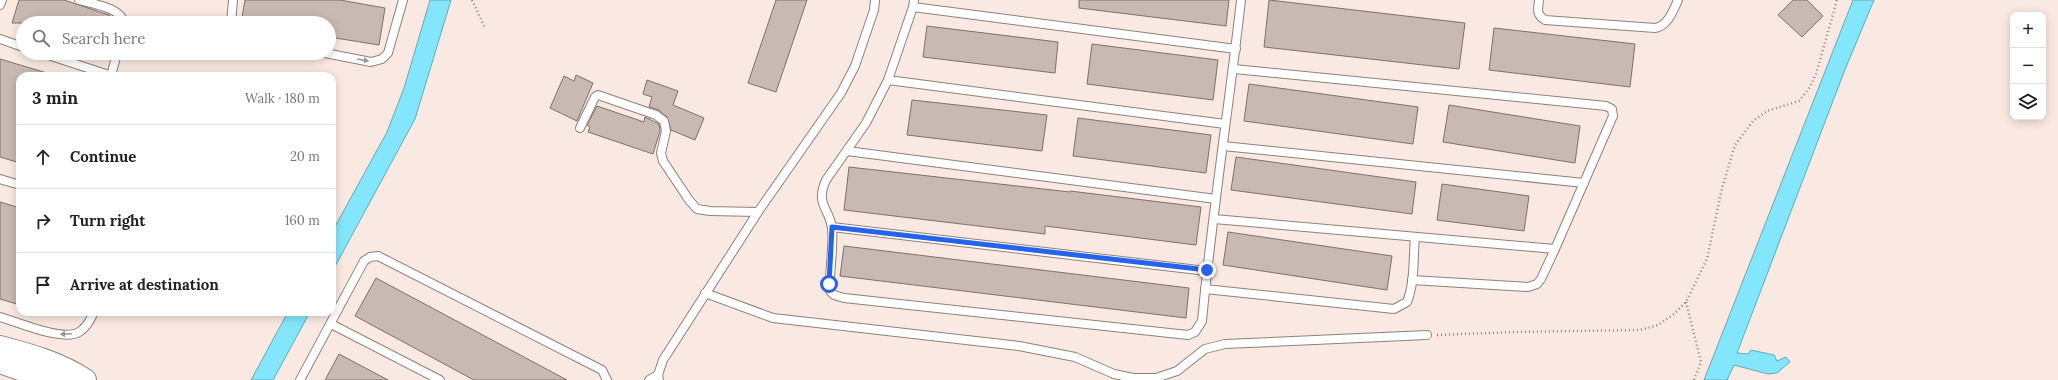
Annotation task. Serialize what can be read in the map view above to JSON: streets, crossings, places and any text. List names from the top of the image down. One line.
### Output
{"page":{"map_buttons":["+","−"],"search":"Search here","heading":["3 min","Walk · 180 m"],"list":[["Continue","20 m"],["Turn right","160 m"],"Arrive at destination"]}}
